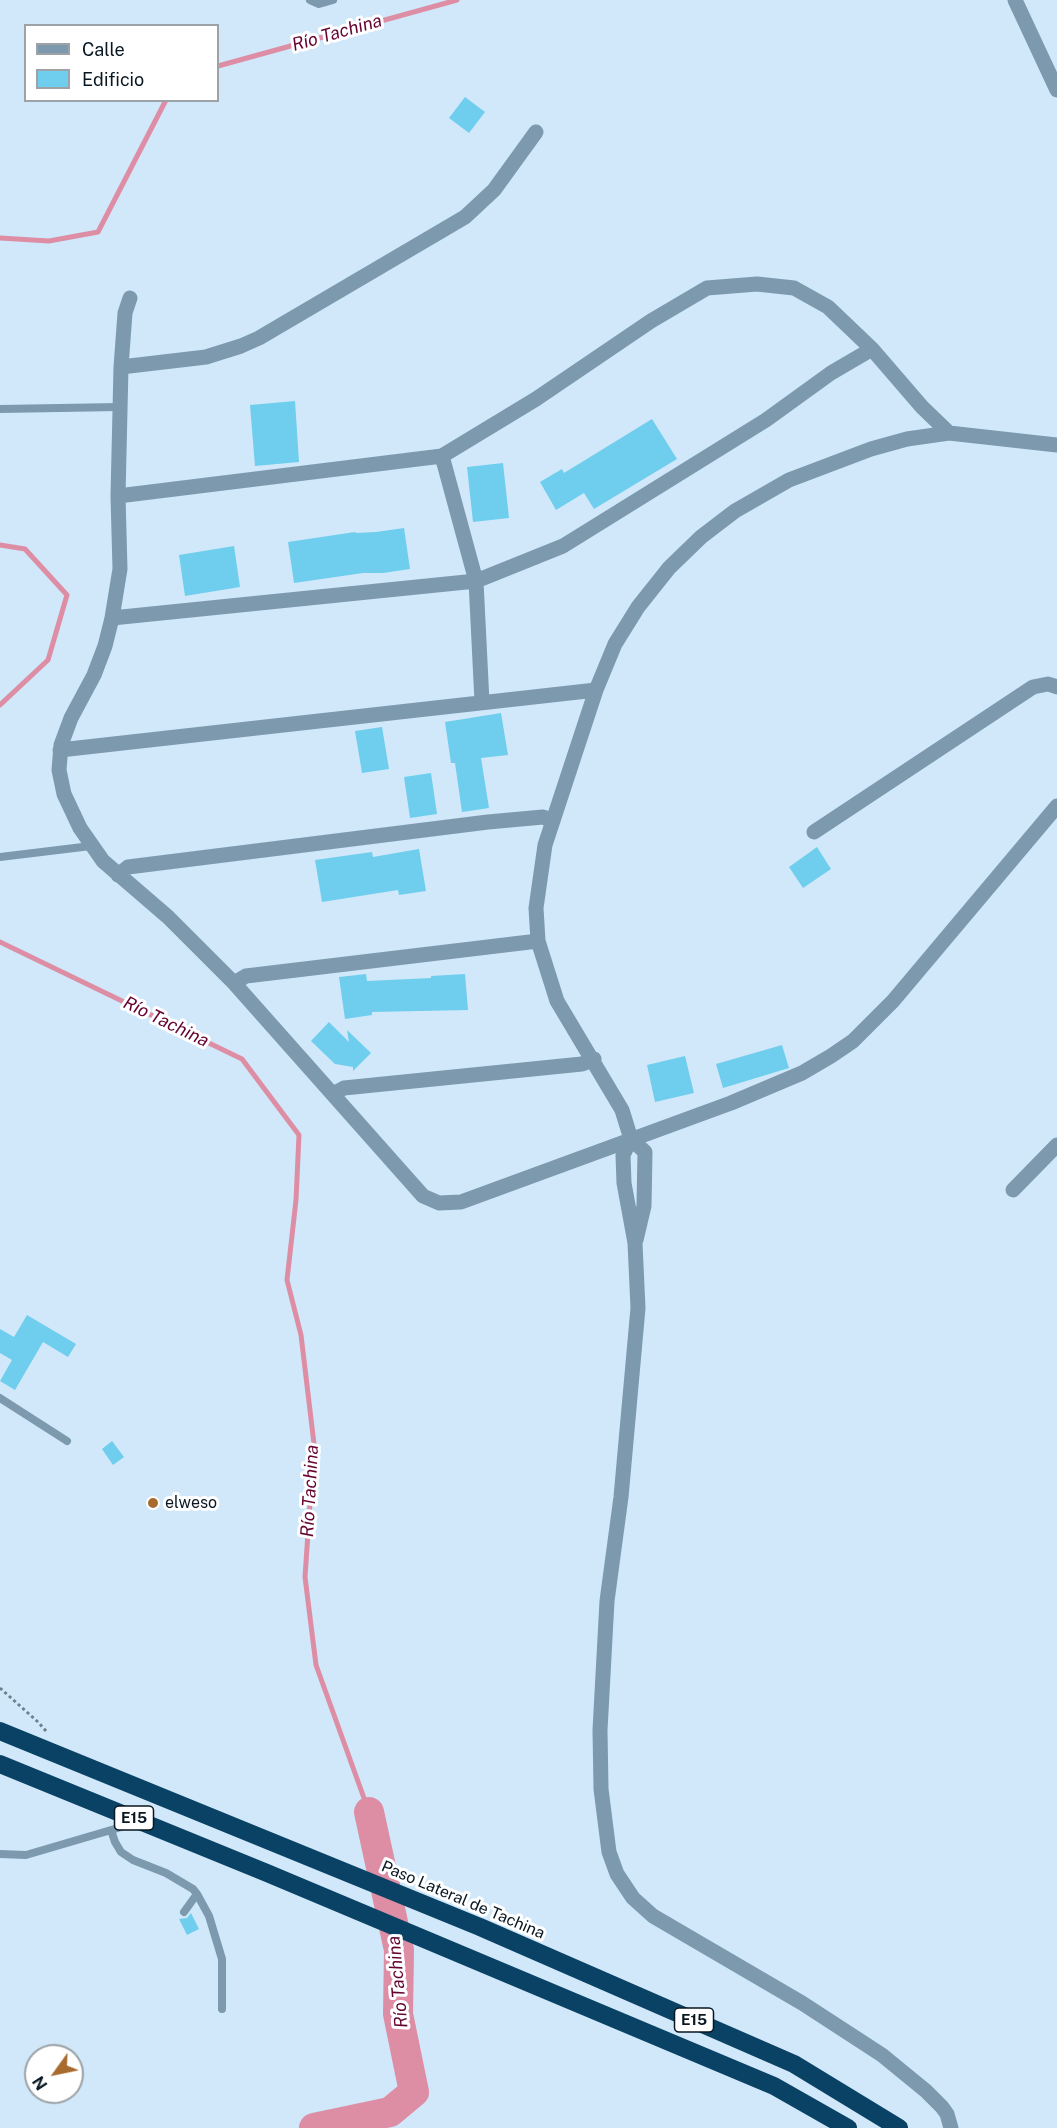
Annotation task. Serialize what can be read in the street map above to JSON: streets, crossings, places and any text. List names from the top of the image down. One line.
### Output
{"streets":{"highway":["E15","Paso Lateral de Tachina"]},"water":["Río Tachina"],"places":["elweso"],"legend":["Calle","Edificio"],"north":"bottom left"}
